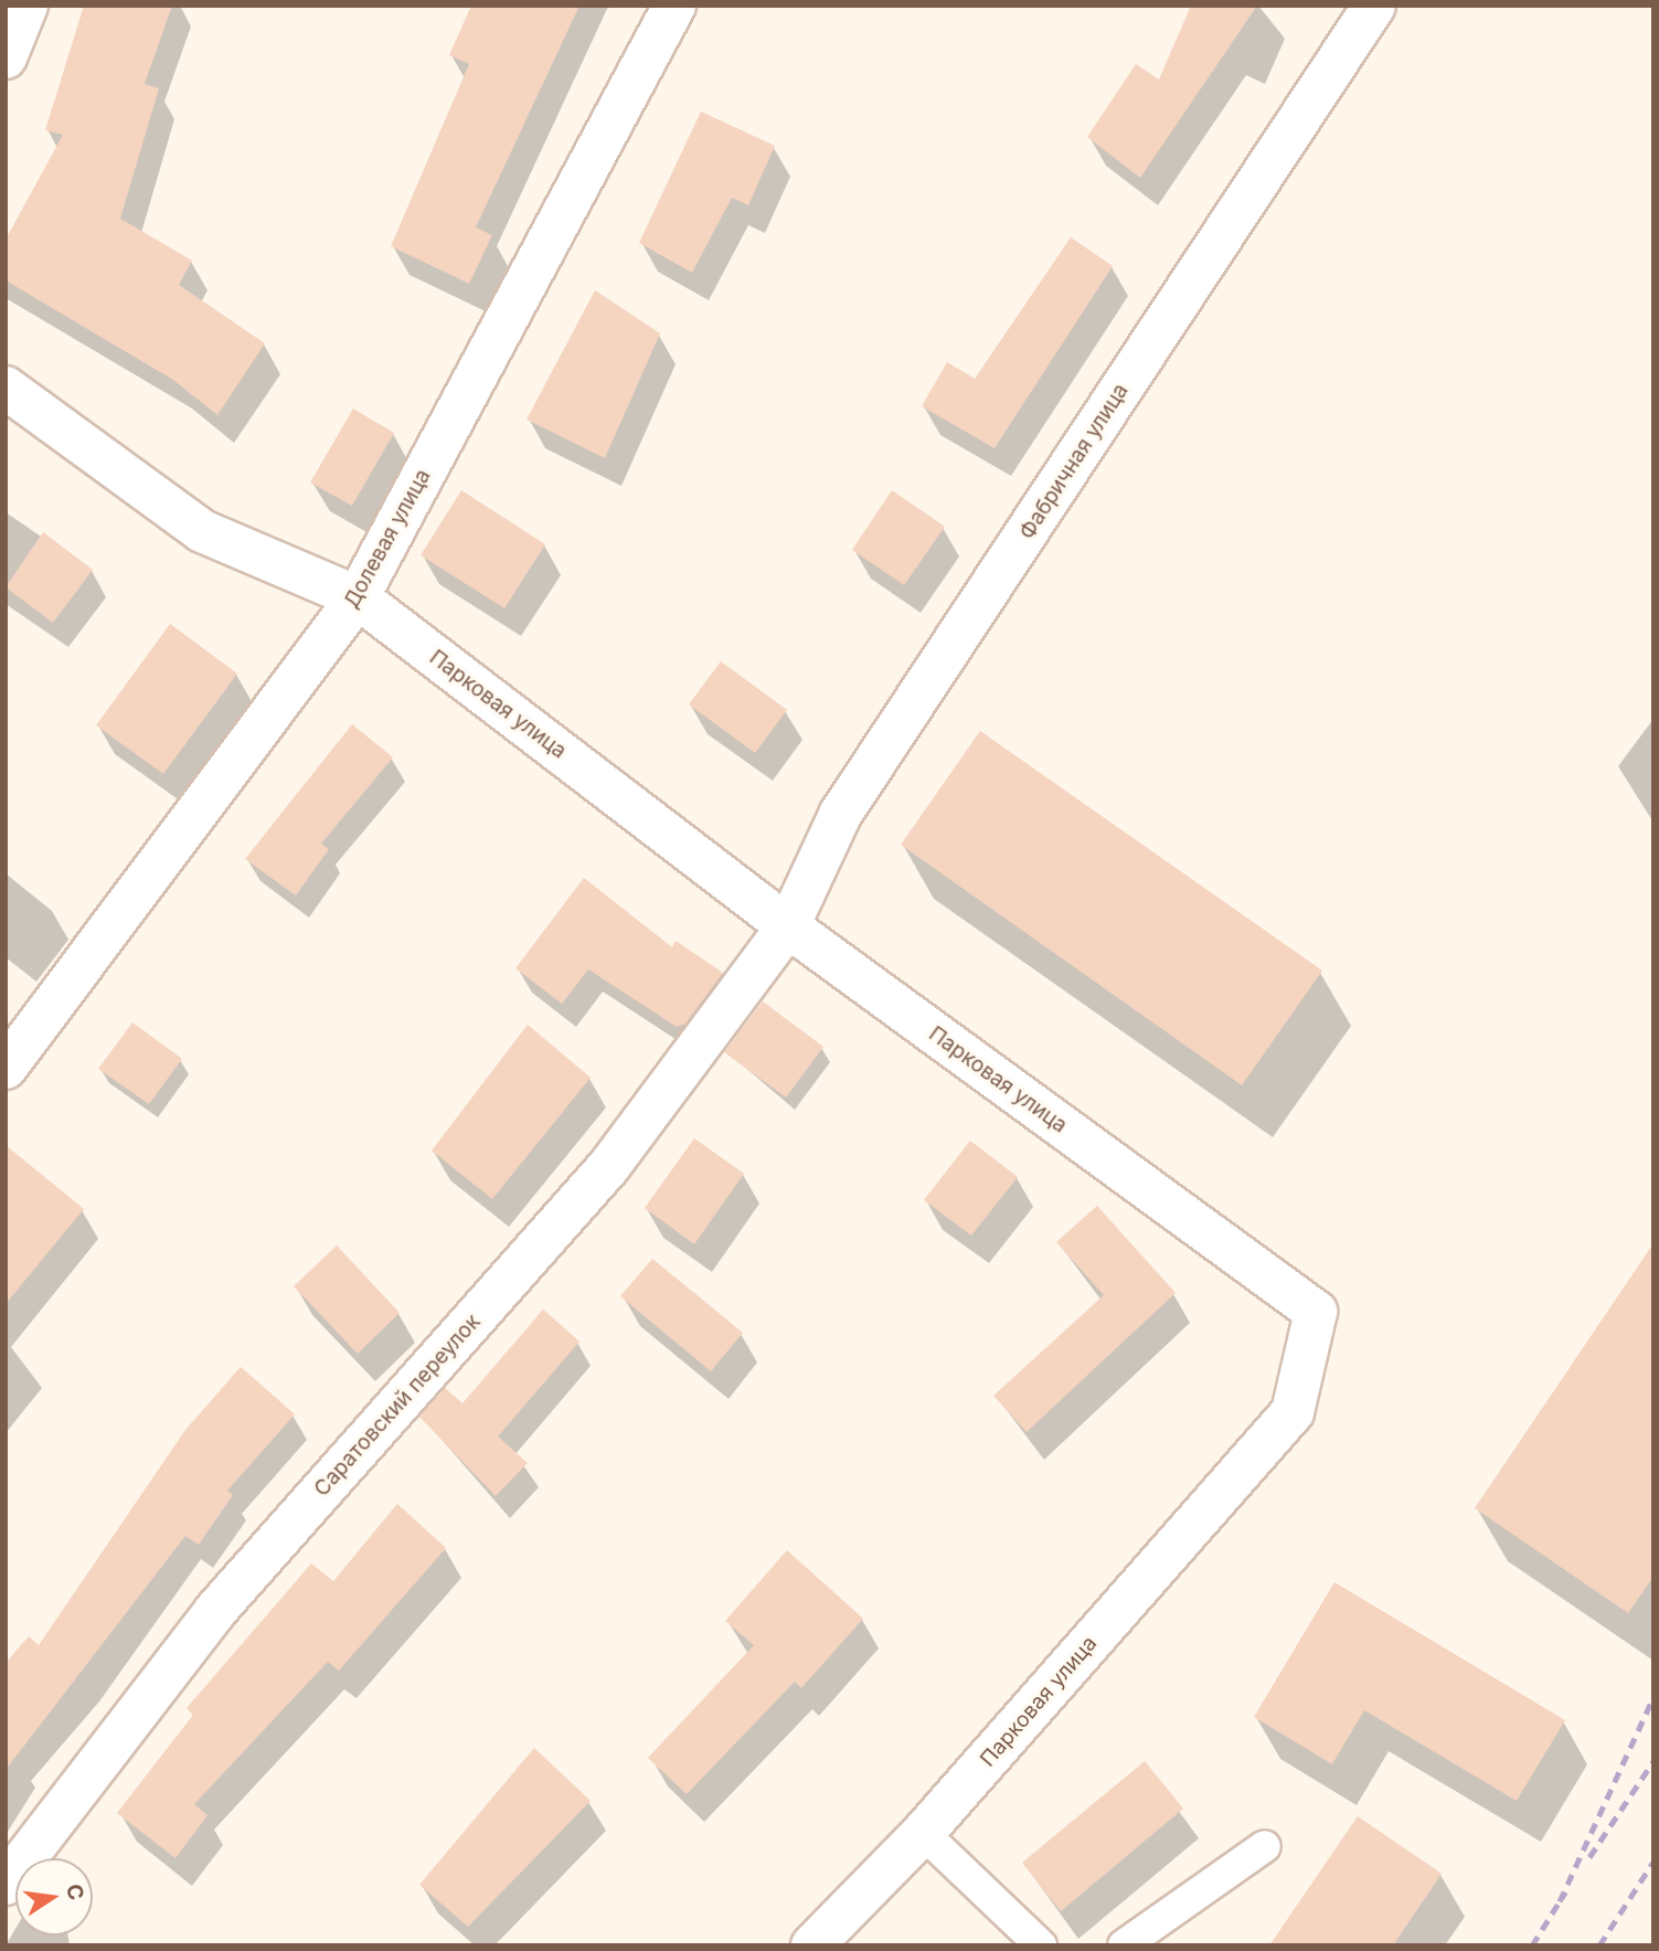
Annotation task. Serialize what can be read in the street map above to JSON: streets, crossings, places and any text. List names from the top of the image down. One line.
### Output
{"streets":{"street":["Фабричная улица","Долевая улица","Парковая улица","Саратовский переулок"]},"crossings":[["Фабричная улица","Парковая улица"],["Фабричная улица","Саратовский переулок"],["Долевая улица","Парковая улица"],["Парковая улица","Саратовский переулок"]],"north":"right"}
